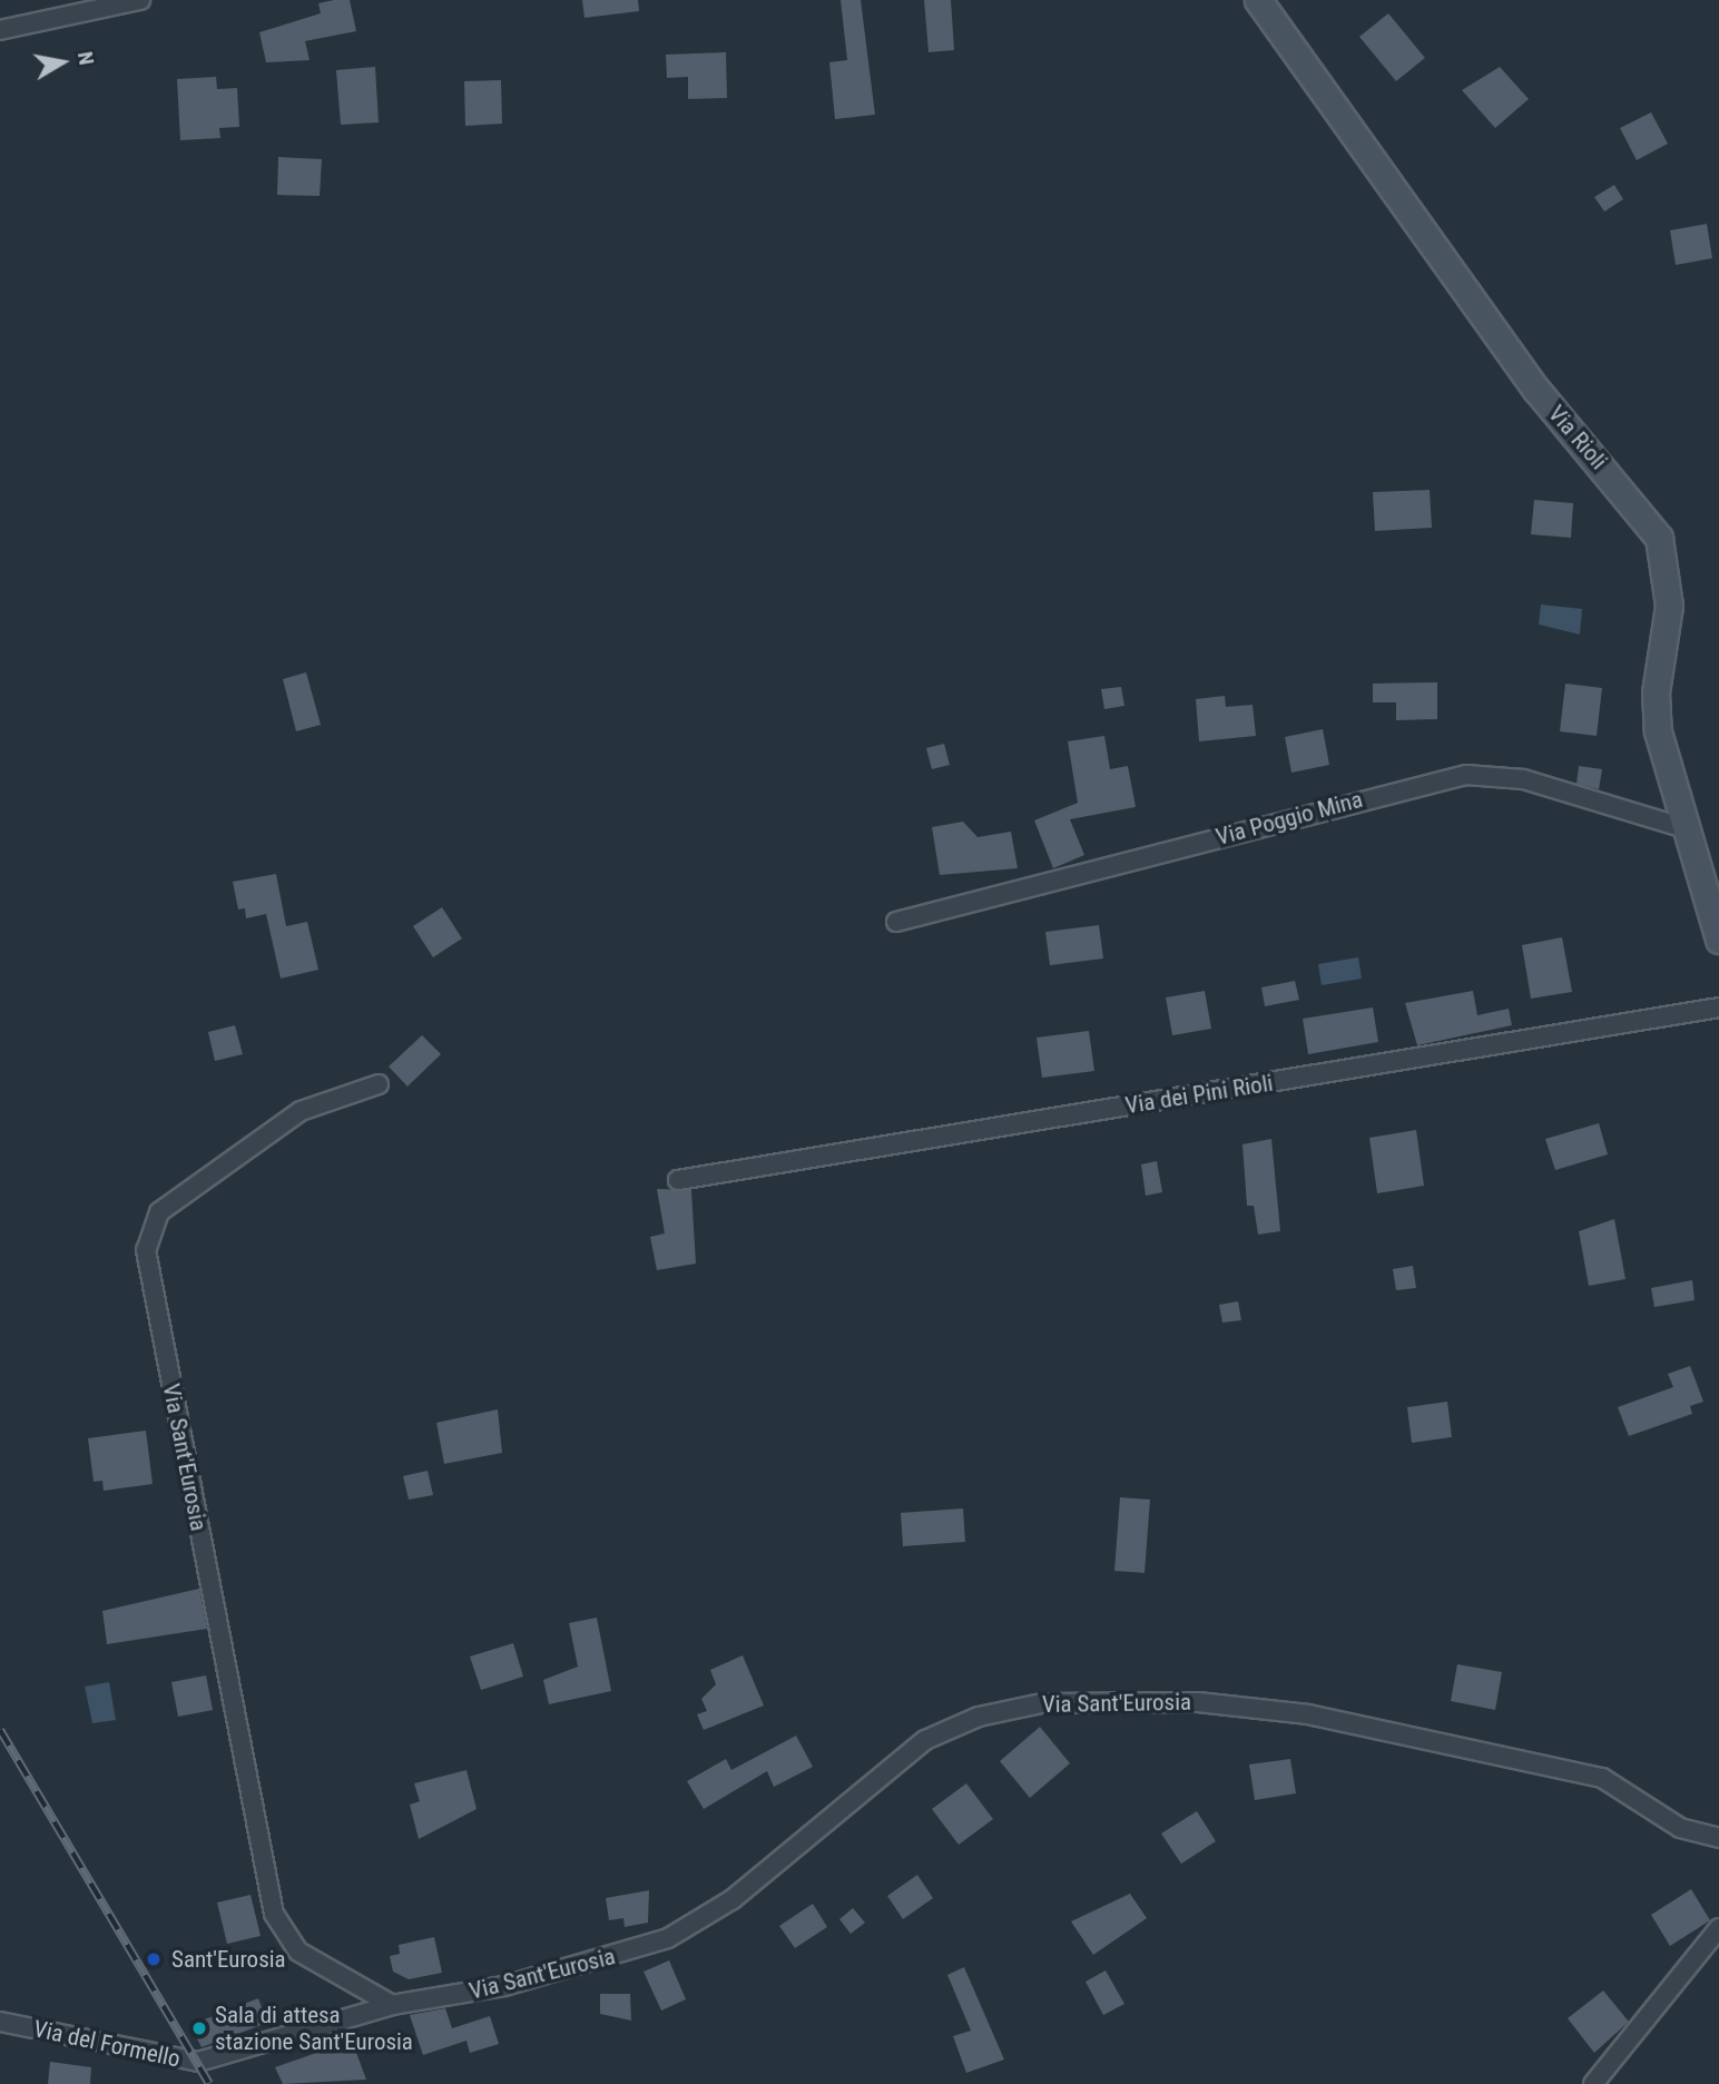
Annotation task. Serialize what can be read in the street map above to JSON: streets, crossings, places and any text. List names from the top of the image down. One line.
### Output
{"streets":{"main road":["Via Rioli"],"street":["Via Poggio Mina","Via dei Pini Rioli","Via Sant'Eurosia","Via del Formello"]},"crossings":[["Via Rioli","Via Poggio Mina"],["Via Sant'Eurosia","Via del Formello"]],"places":["Sant'Eurosia","Sala di attesa stazione Sant'Eurosia"],"north":"right"}
